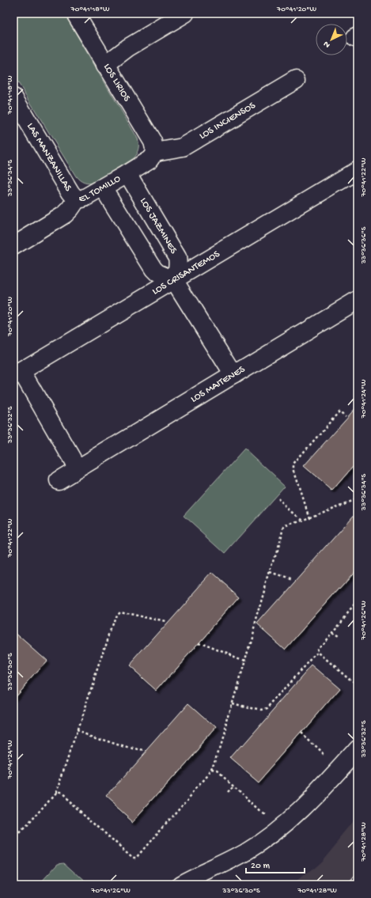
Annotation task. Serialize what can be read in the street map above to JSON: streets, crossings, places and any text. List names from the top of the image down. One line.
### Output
{"streets":{"street":["LOS LIRIOS","LOS INCIENSOS","LAS MANZANILLAS","EL TOMILLO","LOS JAZMINES","LOS CRISANTEMOS","LOS MAITENES"]},"crossings":[["LOS LIRIOS","LOS INCIENSOS"],["LOS LIRIOS","EL TOMILLO"],["LOS INCIENSOS","EL TOMILLO"],["LAS MANZANILLAS","EL TOMILLO"],["EL TOMILLO","LOS JAZMINES"],["LOS JAZMINES","LOS CRISANTEMOS"]],"scale_bar":"20 m","north":"bottom left","coordinates":["70°41'18\"W","70°41'20\"W","70°41'22\"W","33°36'34\"S","33°36'36\"S","70°41'24\"W","33°36'32\"S","70°41'26\"W","33°36'30\"S","70°41'28\"W"]}
